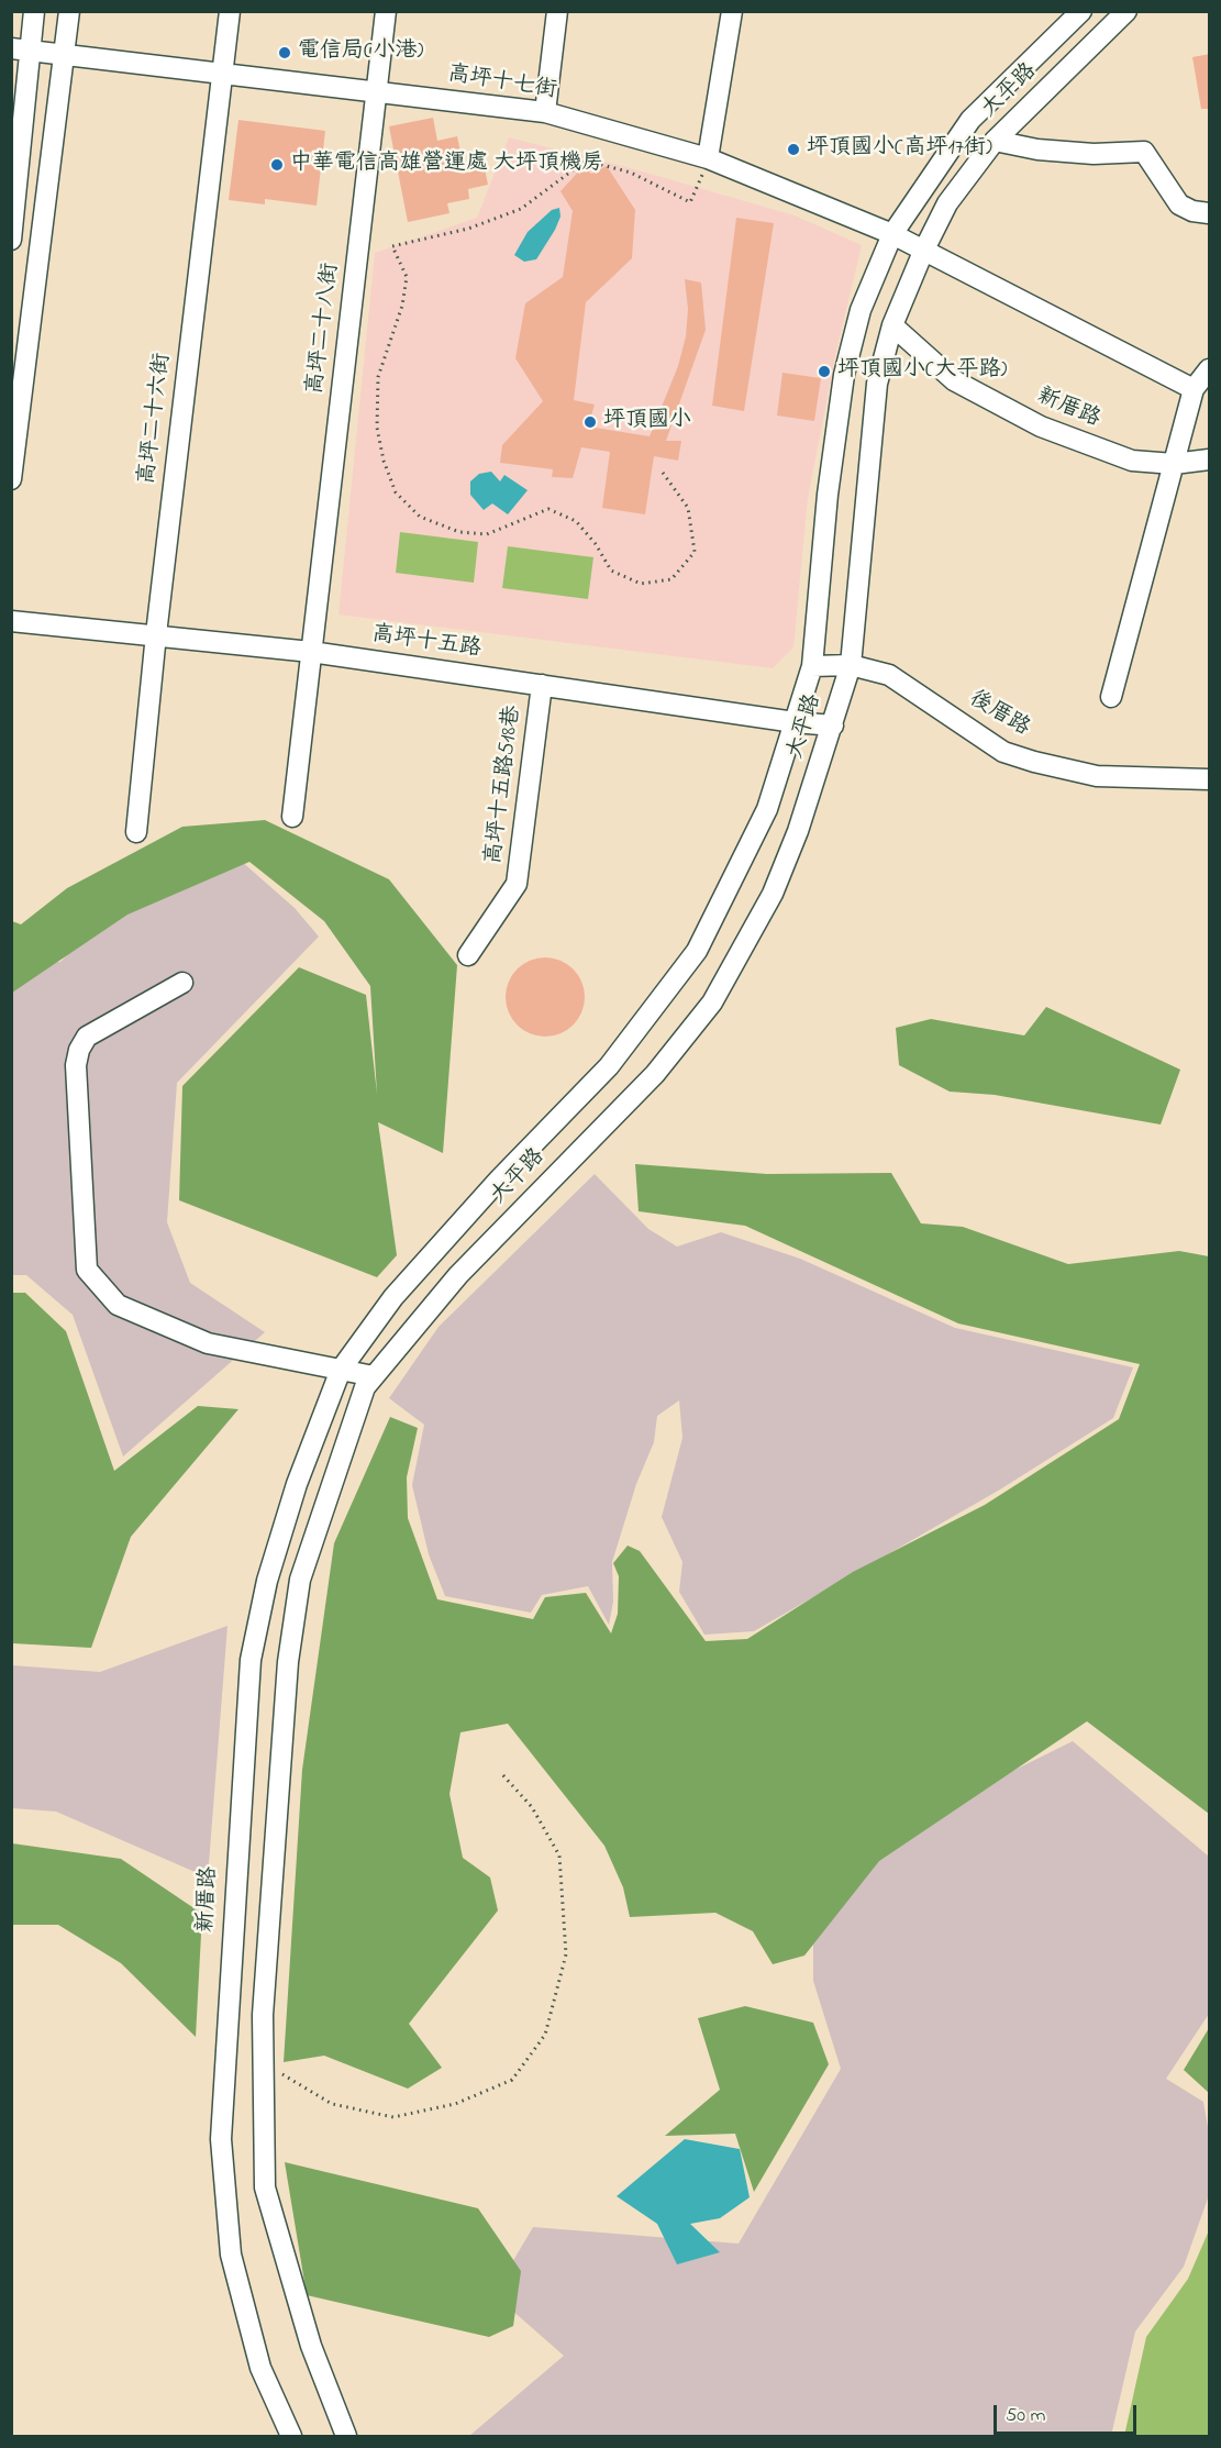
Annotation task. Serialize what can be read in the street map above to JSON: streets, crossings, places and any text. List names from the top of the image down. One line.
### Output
{"streets":{"street":["高坪十七街","大平路","高坪二十八街","新厝路","高坪二十六街","高坪十五路","後厝路","高坪十五路518巷"]},"crossings":[["高坪十七街","大平路"],["高坪十七街","高坪二十八街"],["高坪十七街","高坪二十六街"],["大平路","新厝路"],["大平路","高坪十五路"],["大平路","後厝路"],["高坪二十八街","高坪十五路"],["高坪二十六街","高坪十五路"],["高坪十五路","高坪十五路518巷"]],"places":["電信局(小港)","坪頂國小(高坪17街)","中華電信高雄營運處 大坪頂機房","坪頂國小(大平路)","坪頂國小"],"scale_bar":"50 m"}
